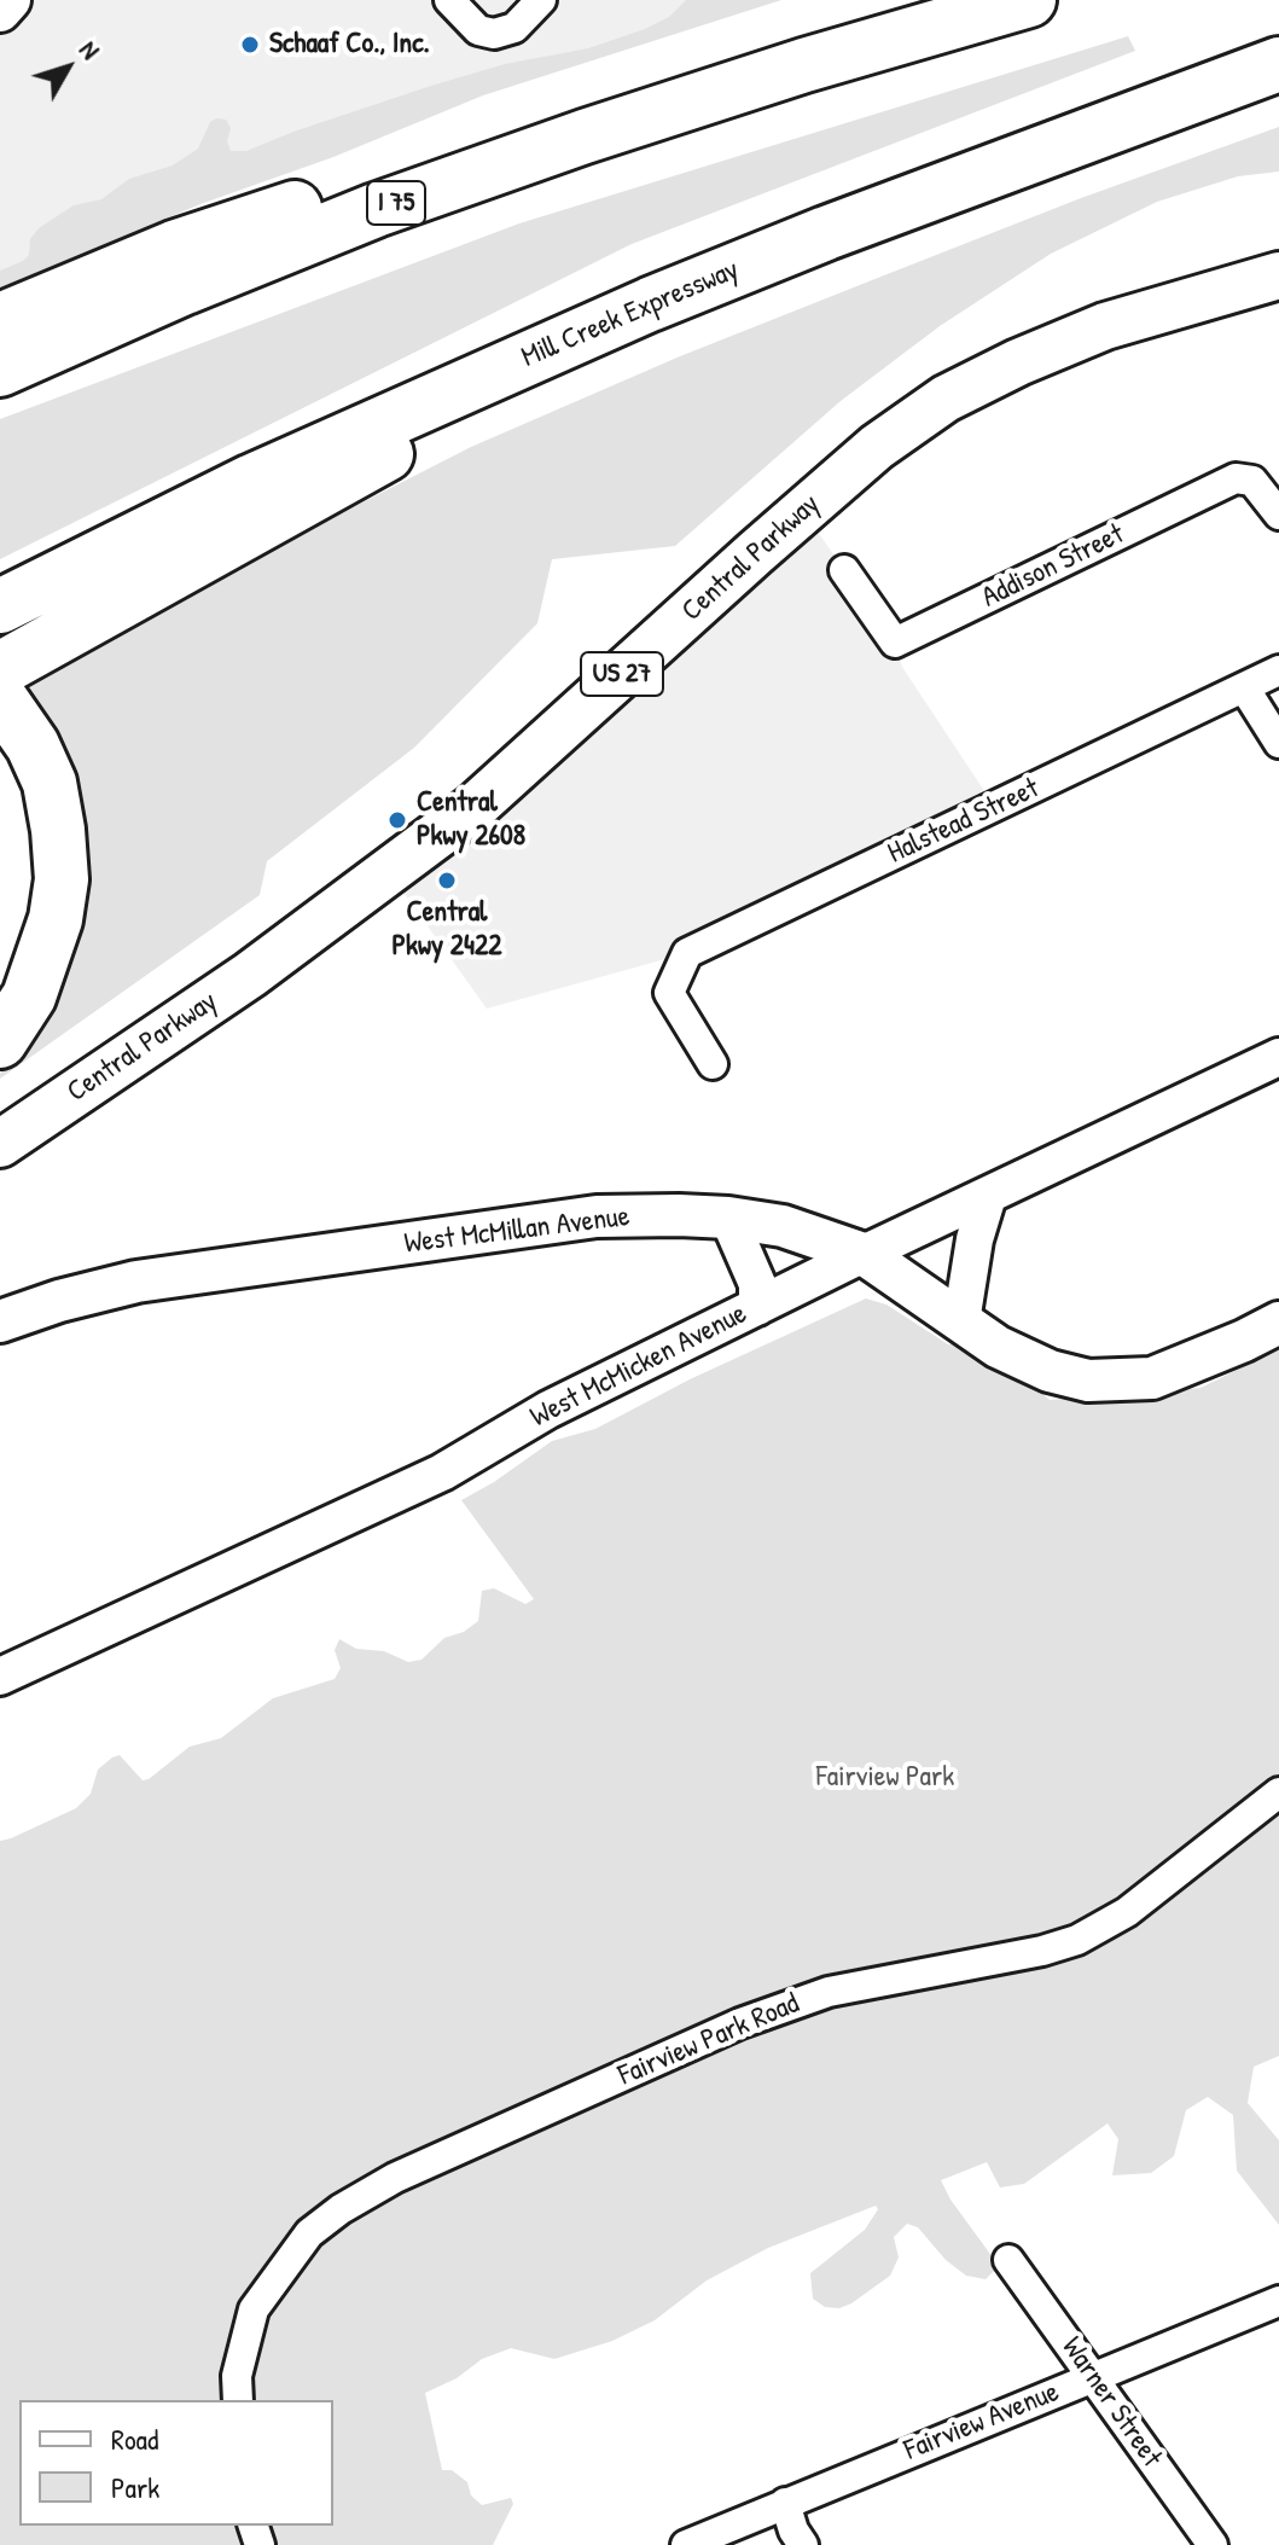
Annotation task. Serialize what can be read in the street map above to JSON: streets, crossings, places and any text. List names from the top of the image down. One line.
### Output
{"streets":{"highway":["I 75","Mill Creek Expressway"],"main road":["Central Parkway","US 27","West McMillan Avenue"],"street":["Addison Street","Halstead Street","West McMicken Avenue","Fairview Park Road","Warner Street","Fairview Avenue"]},"crossings":[["West McMillan Avenue","West McMicken Avenue"],["Warner Street","Fairview Avenue"]],"parks":["Fairview Park"],"places":["Schaaf Co., Inc.","Central Pkwy 2608","Central Pkwy 2422"],"legend":["Road","Park"],"north":"top right"}
